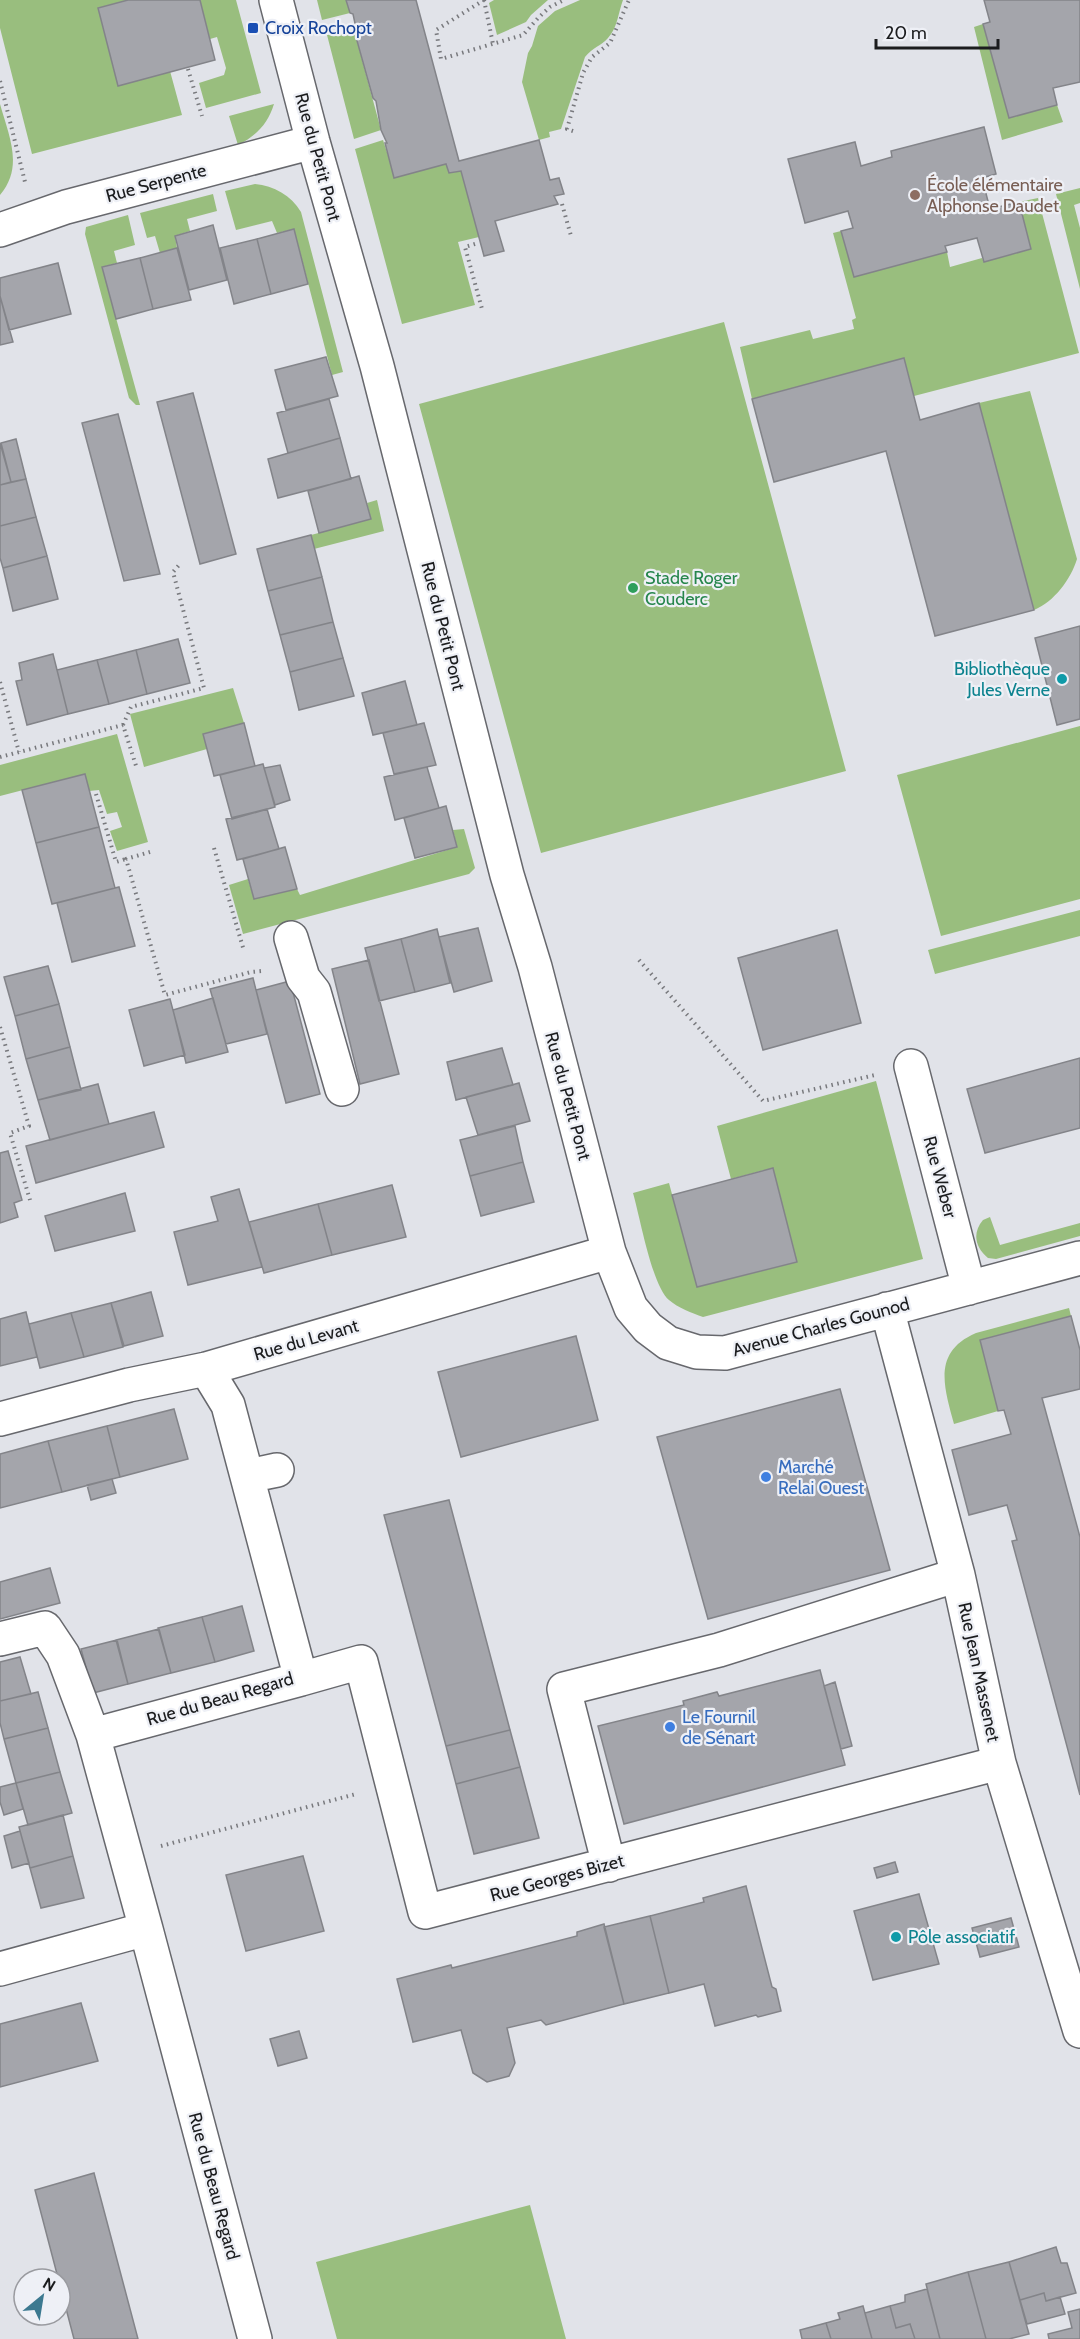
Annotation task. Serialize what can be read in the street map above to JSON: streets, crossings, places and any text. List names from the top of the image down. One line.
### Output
{"streets":{"street":["Rue du Petit Pont","Rue Serpente","Rue Weber","Avenue Charles Gounod","Rue du Levant","Rue Jean Massenet","Rue du Beau Regard","Rue Georges Bizet"]},"crossings":[["Rue du Petit Pont","Rue Serpente"],["Rue du Petit Pont","Avenue Charles Gounod"],["Rue du Petit Pont","Rue du Levant"],["Rue Weber","Avenue Charles Gounod"],["Avenue Charles Gounod","Rue du Levant"],["Avenue Charles Gounod","Rue Jean Massenet"],["Rue du Levant","Rue du Beau Regard"],["Rue Jean Massenet","Rue Georges Bizet"],["Rue du Beau Regard","Rue Georges Bizet"]],"places":{"transit":["Croix Rochopt"],"other":["École élémentaire Alphonse Daudet","Stade Roger Couderc","Bibliothèque Jules Verne","Marché Relai Ouest","Le Fournil de Sénart","Pôle associatif"]},"scale_bar":"20 m","north":"top right"}
